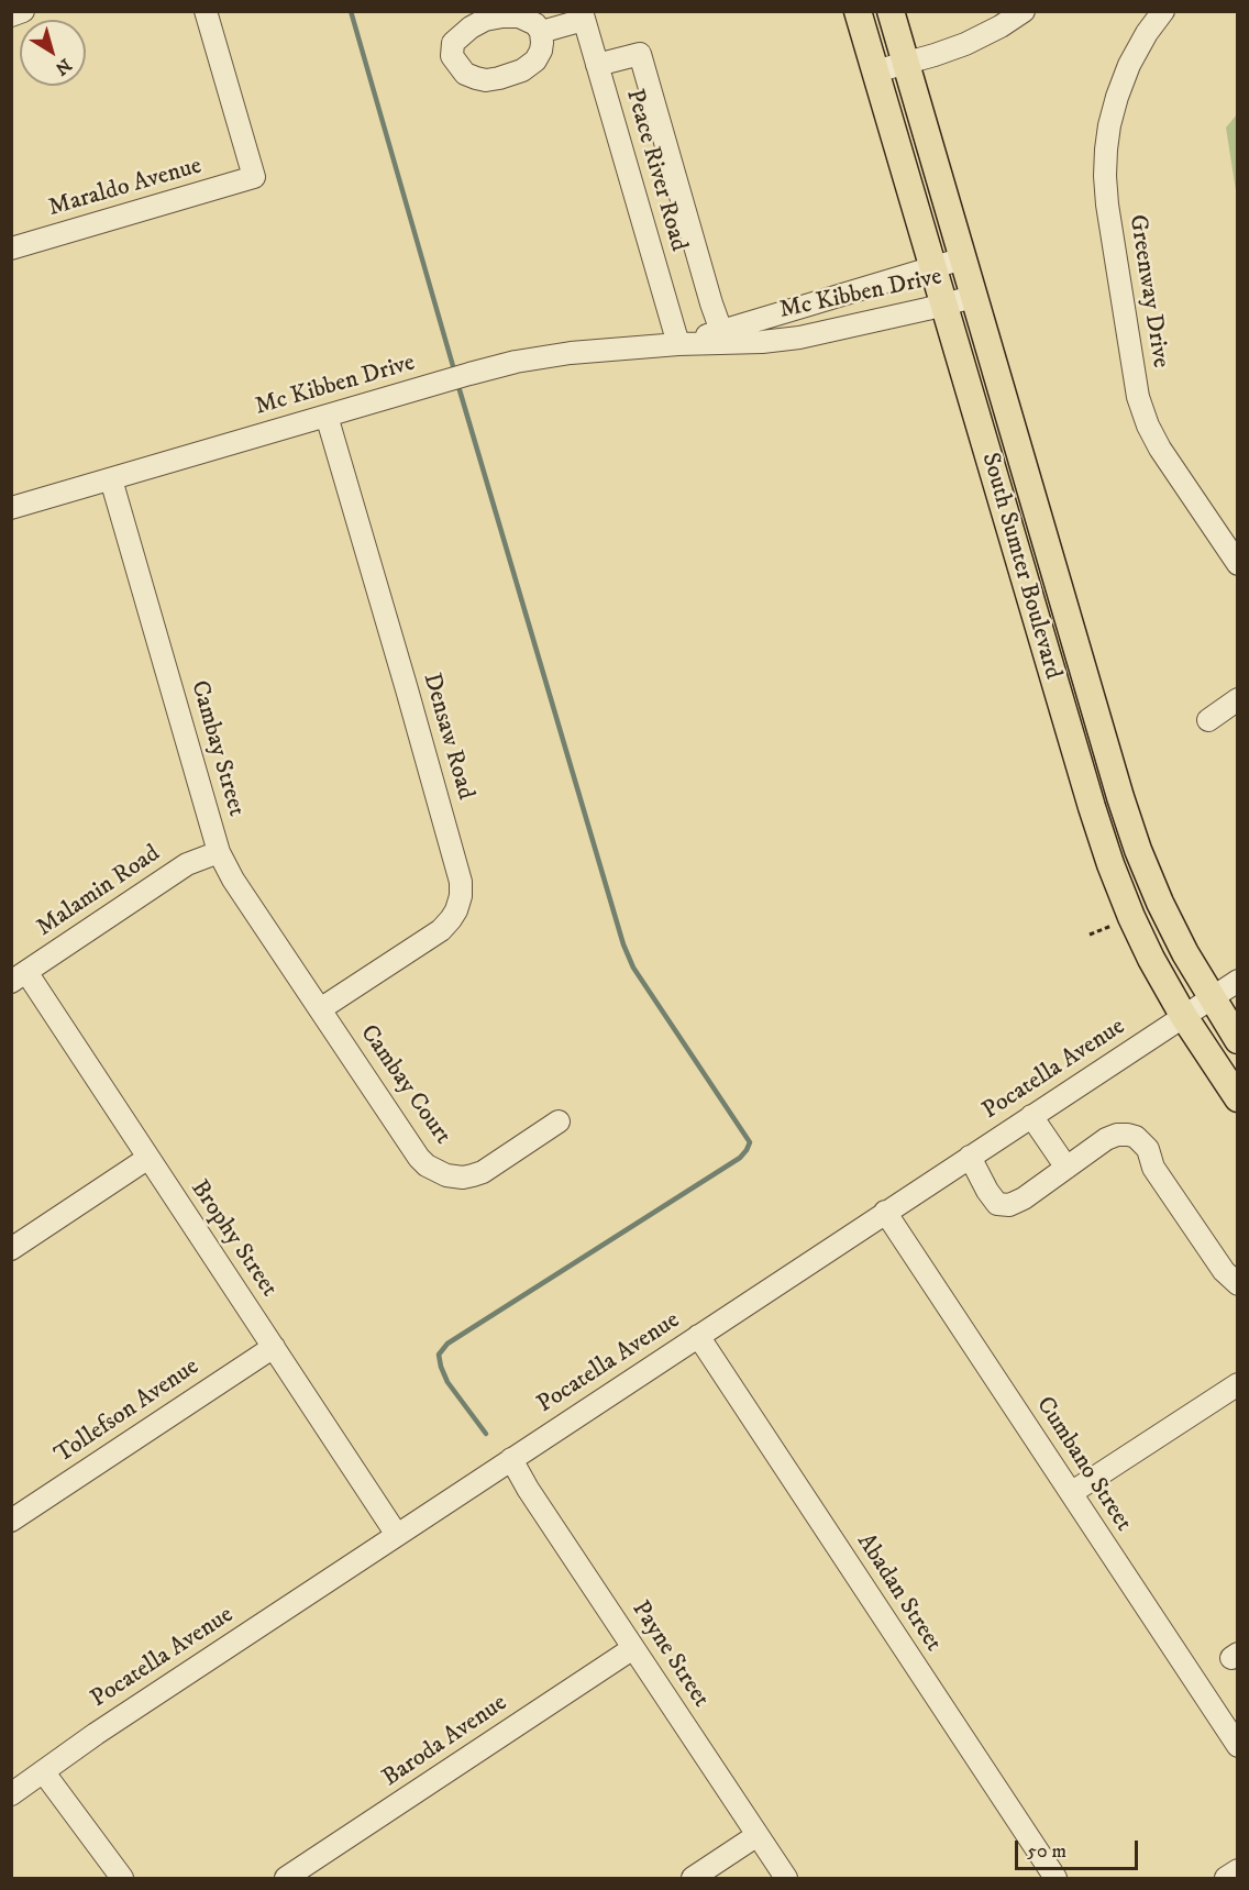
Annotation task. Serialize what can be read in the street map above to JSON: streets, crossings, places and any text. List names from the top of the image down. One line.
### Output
{"streets":{"main road":["South Sumter Boulevard"],"street":["Peace River Road","Maraldo Avenue","Greenway Drive","Mc Kibben Drive","Densaw Road","Cambay Street","Malamin Road","Pocatella Avenue","Cambay Court","Brophy Street","Tollefson Avenue","Cumbano Street","Abadan Street","Payne Street","Baroda Avenue"]},"crossings":[["Peace River Road","Mc Kibben Drive"],["Mc Kibben Drive","South Sumter Boulevard"],["Mc Kibben Drive","Densaw Road"],["Mc Kibben Drive","Cambay Street"],["South Sumter Boulevard","Pocatella Avenue"],["Densaw Road","Cambay Street"],["Densaw Road","Cambay Court"],["Cambay Street","Malamin Road"],["Cambay Street","Cambay Court"],["Malamin Road","Brophy Street"],["Pocatella Avenue","Brophy Street"],["Pocatella Avenue","Cumbano Street"],["Pocatella Avenue","Abadan Street"],["Pocatella Avenue","Payne Street"],["Brophy Street","Tollefson Avenue"],["Payne Street","Baroda Avenue"]],"scale_bar":"50 m","north":"bottom right"}
